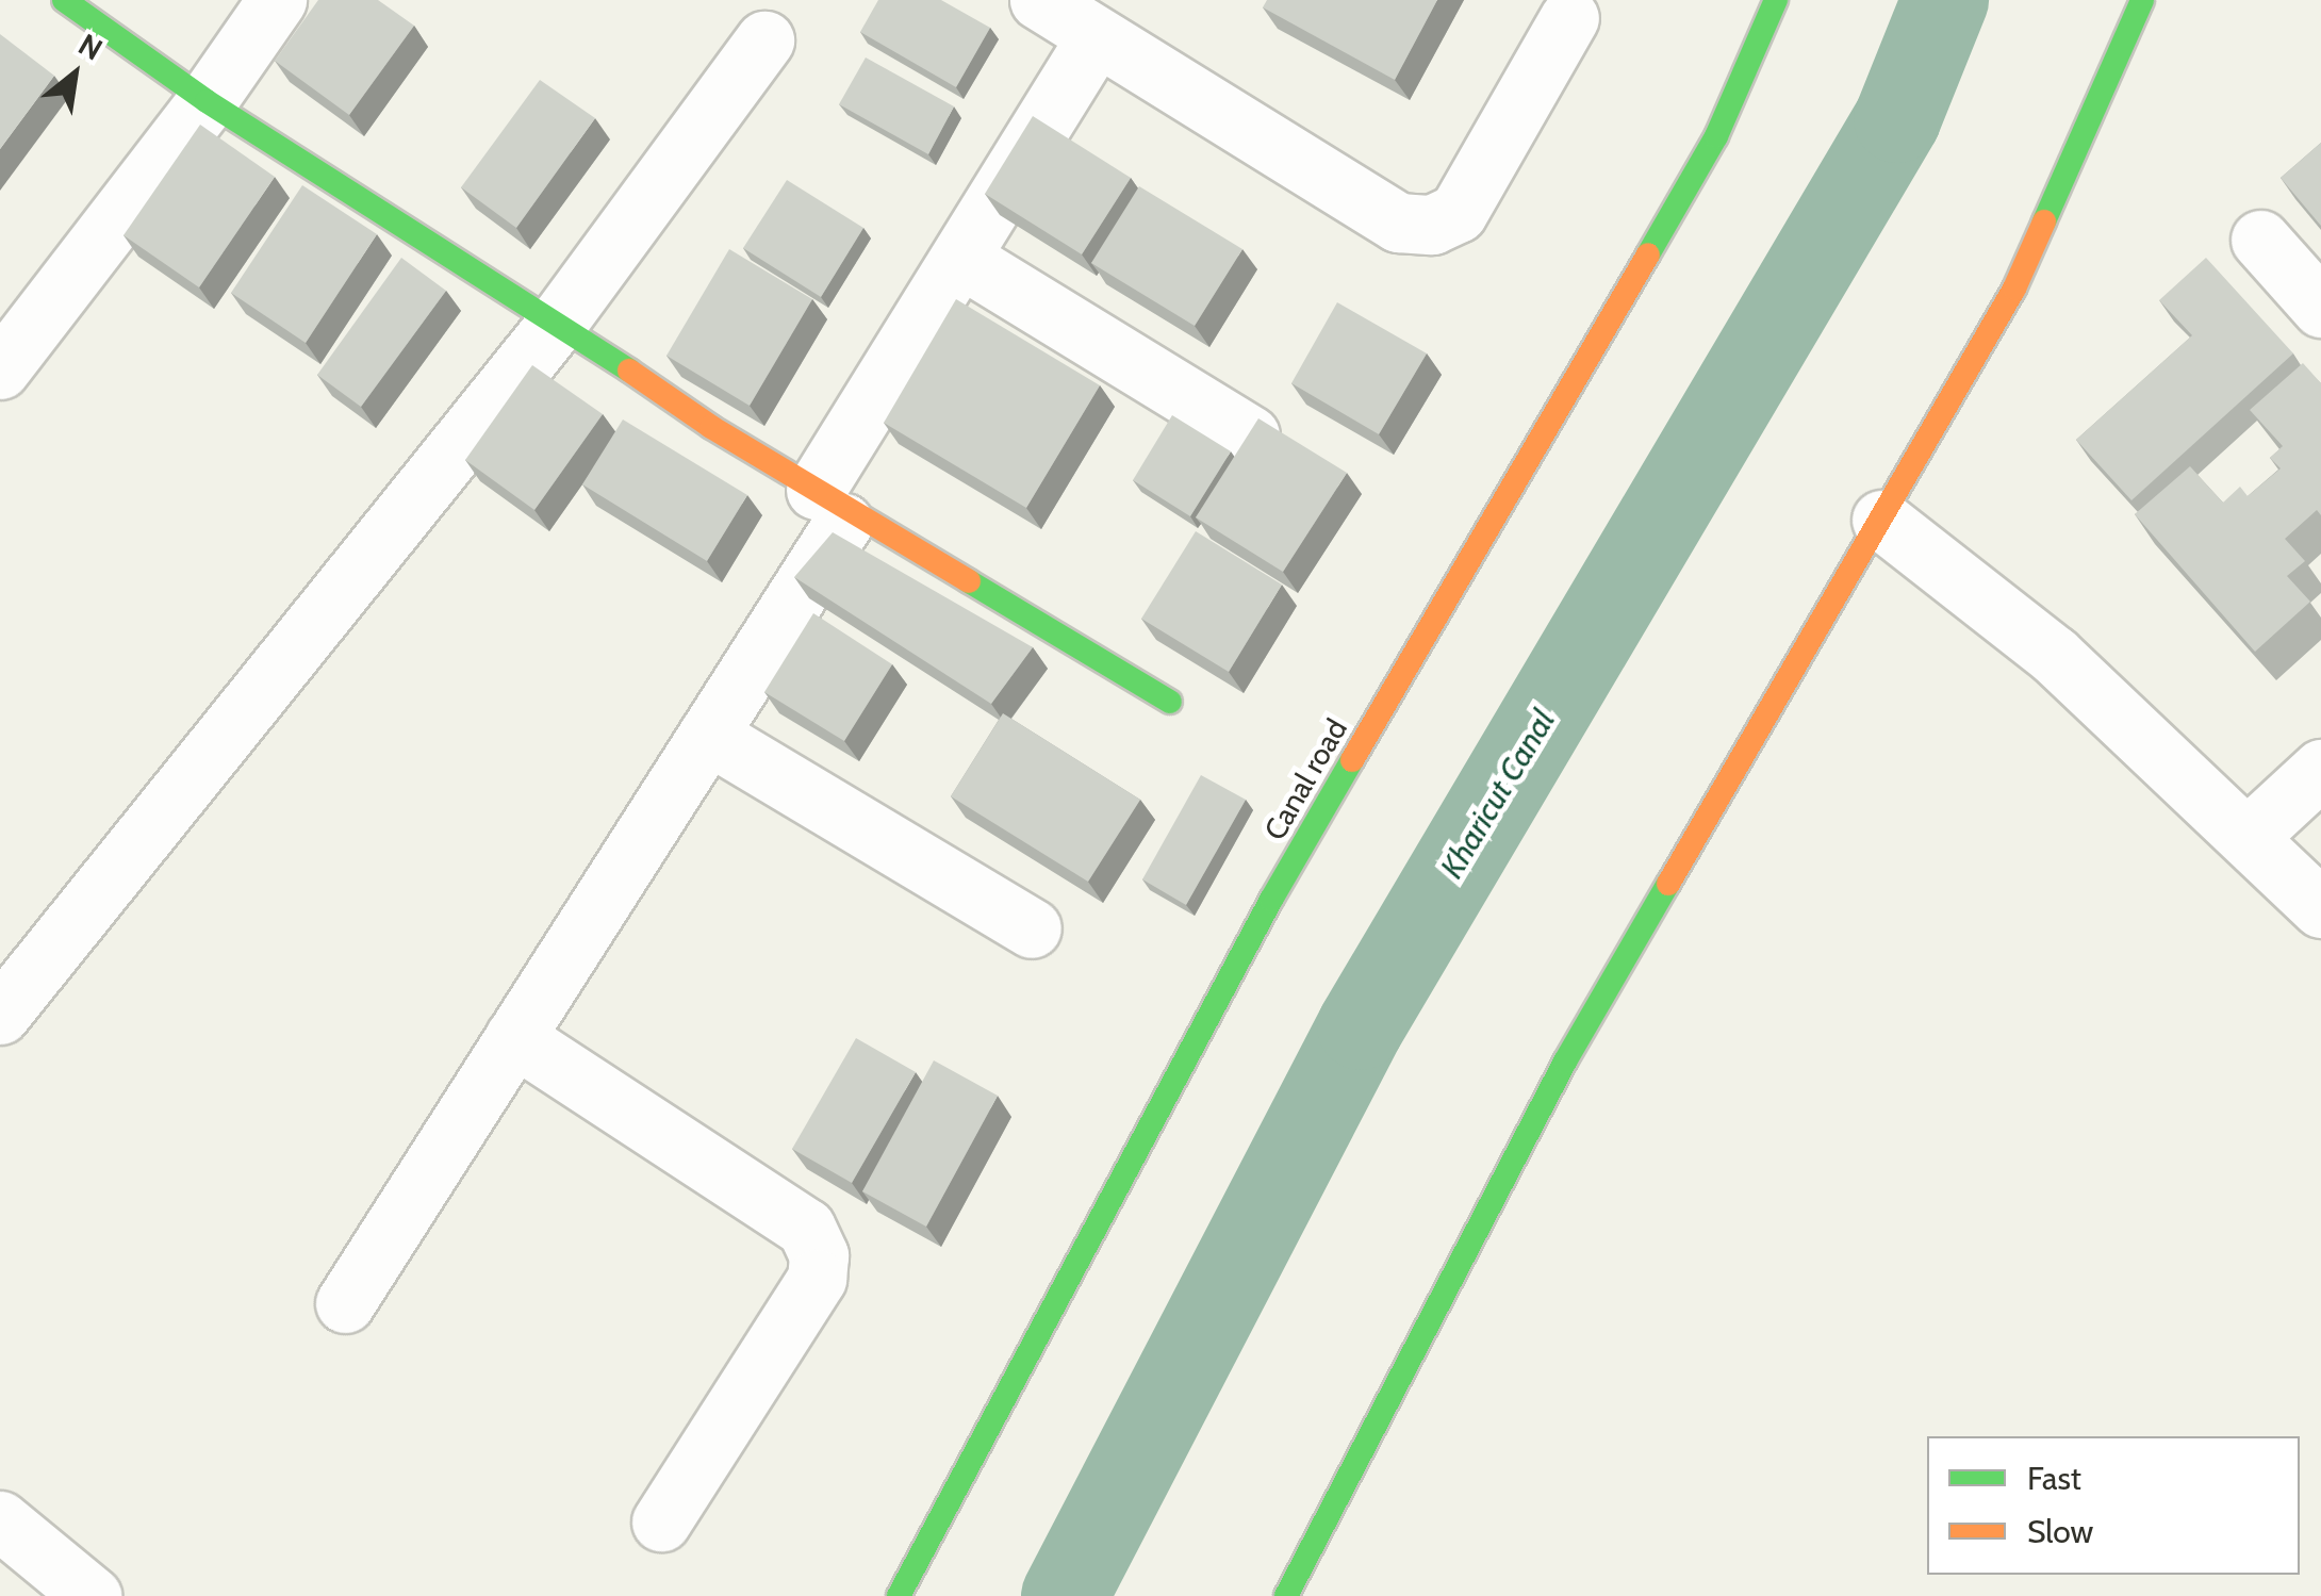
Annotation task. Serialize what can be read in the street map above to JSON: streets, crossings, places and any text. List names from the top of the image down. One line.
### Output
{"streets":{"street":["Canal road"]},"water":["Kharicut Canal"],"legend":["Fast","Slow"],"north":"top right"}
